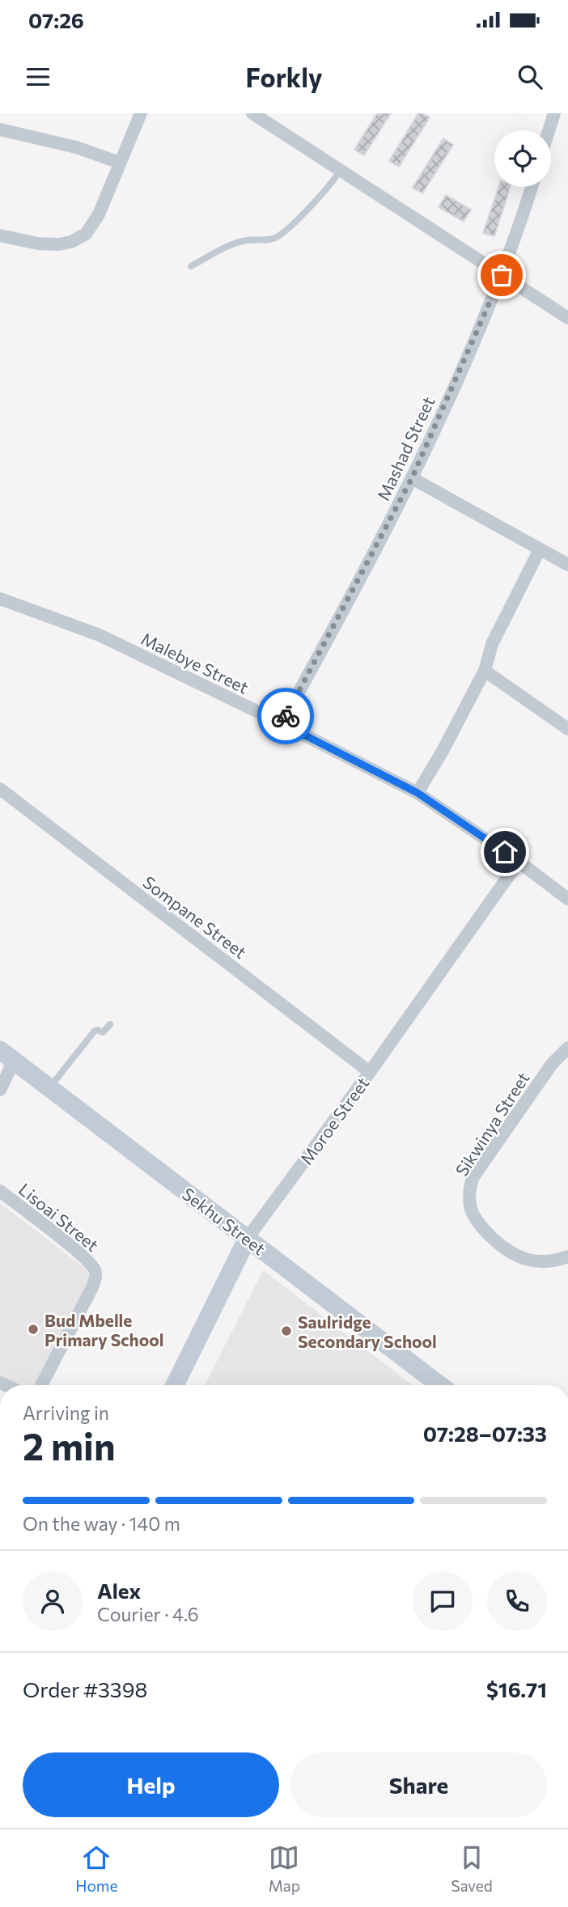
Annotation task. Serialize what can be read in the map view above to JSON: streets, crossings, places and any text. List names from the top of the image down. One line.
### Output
{"streets":{"street":["Mashad Street","Malebye Street","Sompane Street","Moroe Street","Sikwinya Street","Lisoai Street","Sekhu Street"]},"crossings":[["Mashad Street","Malebye Street"],["Malebye Street","Moroe Street"],["Sompane Street","Moroe Street"],["Moroe Street","Sekhu Street"]],"places":["Bud Mbelle Primary School","Saulridge Secondary School"],"page":{"status":"07:26","header":"Forkly","heading":["2 min","Arriving in","07:28–07:33"],"panel":["Alex","Courier · 4.6","Order #3398","$16.71"],"bar":"On the way · 140 m","buttons":["Help","Share"],"tabs":["Home","Map","Saved"]}}
